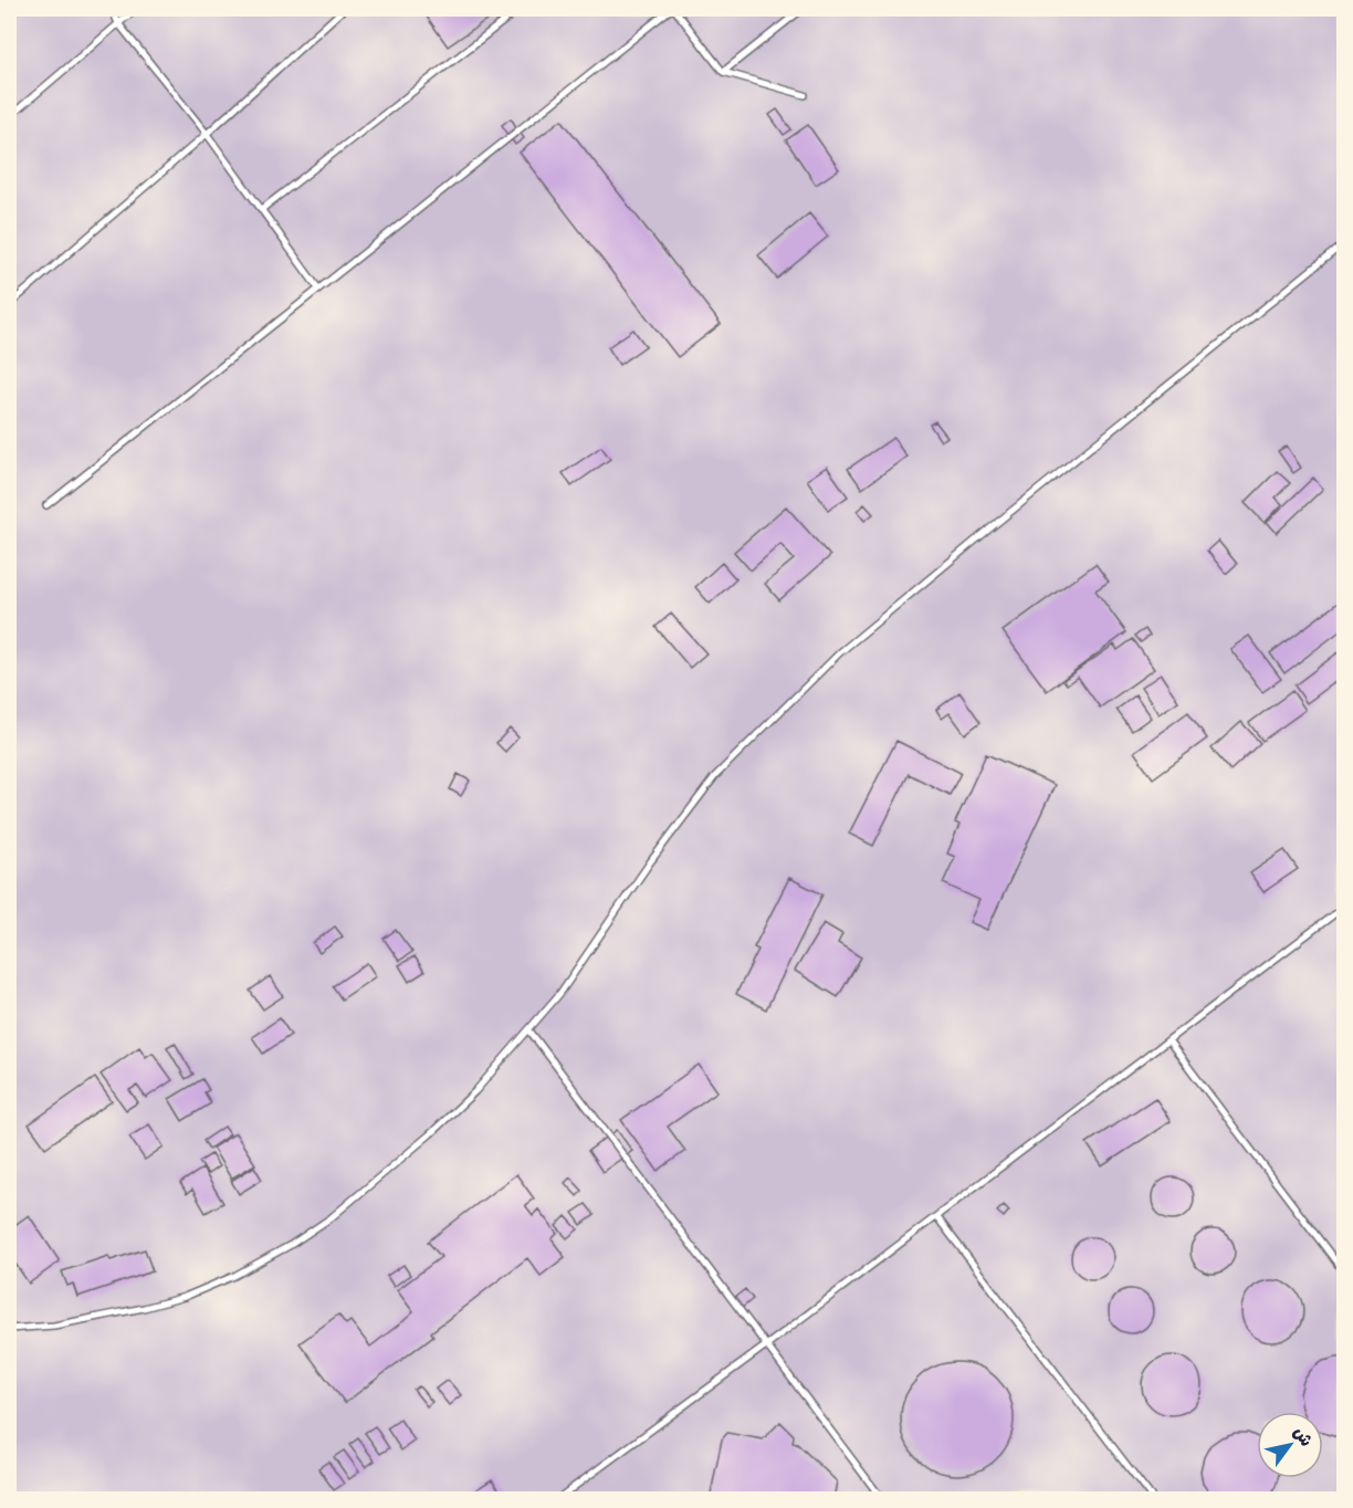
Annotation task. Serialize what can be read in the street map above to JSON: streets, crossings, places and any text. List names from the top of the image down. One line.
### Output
{"north":"top right"}
